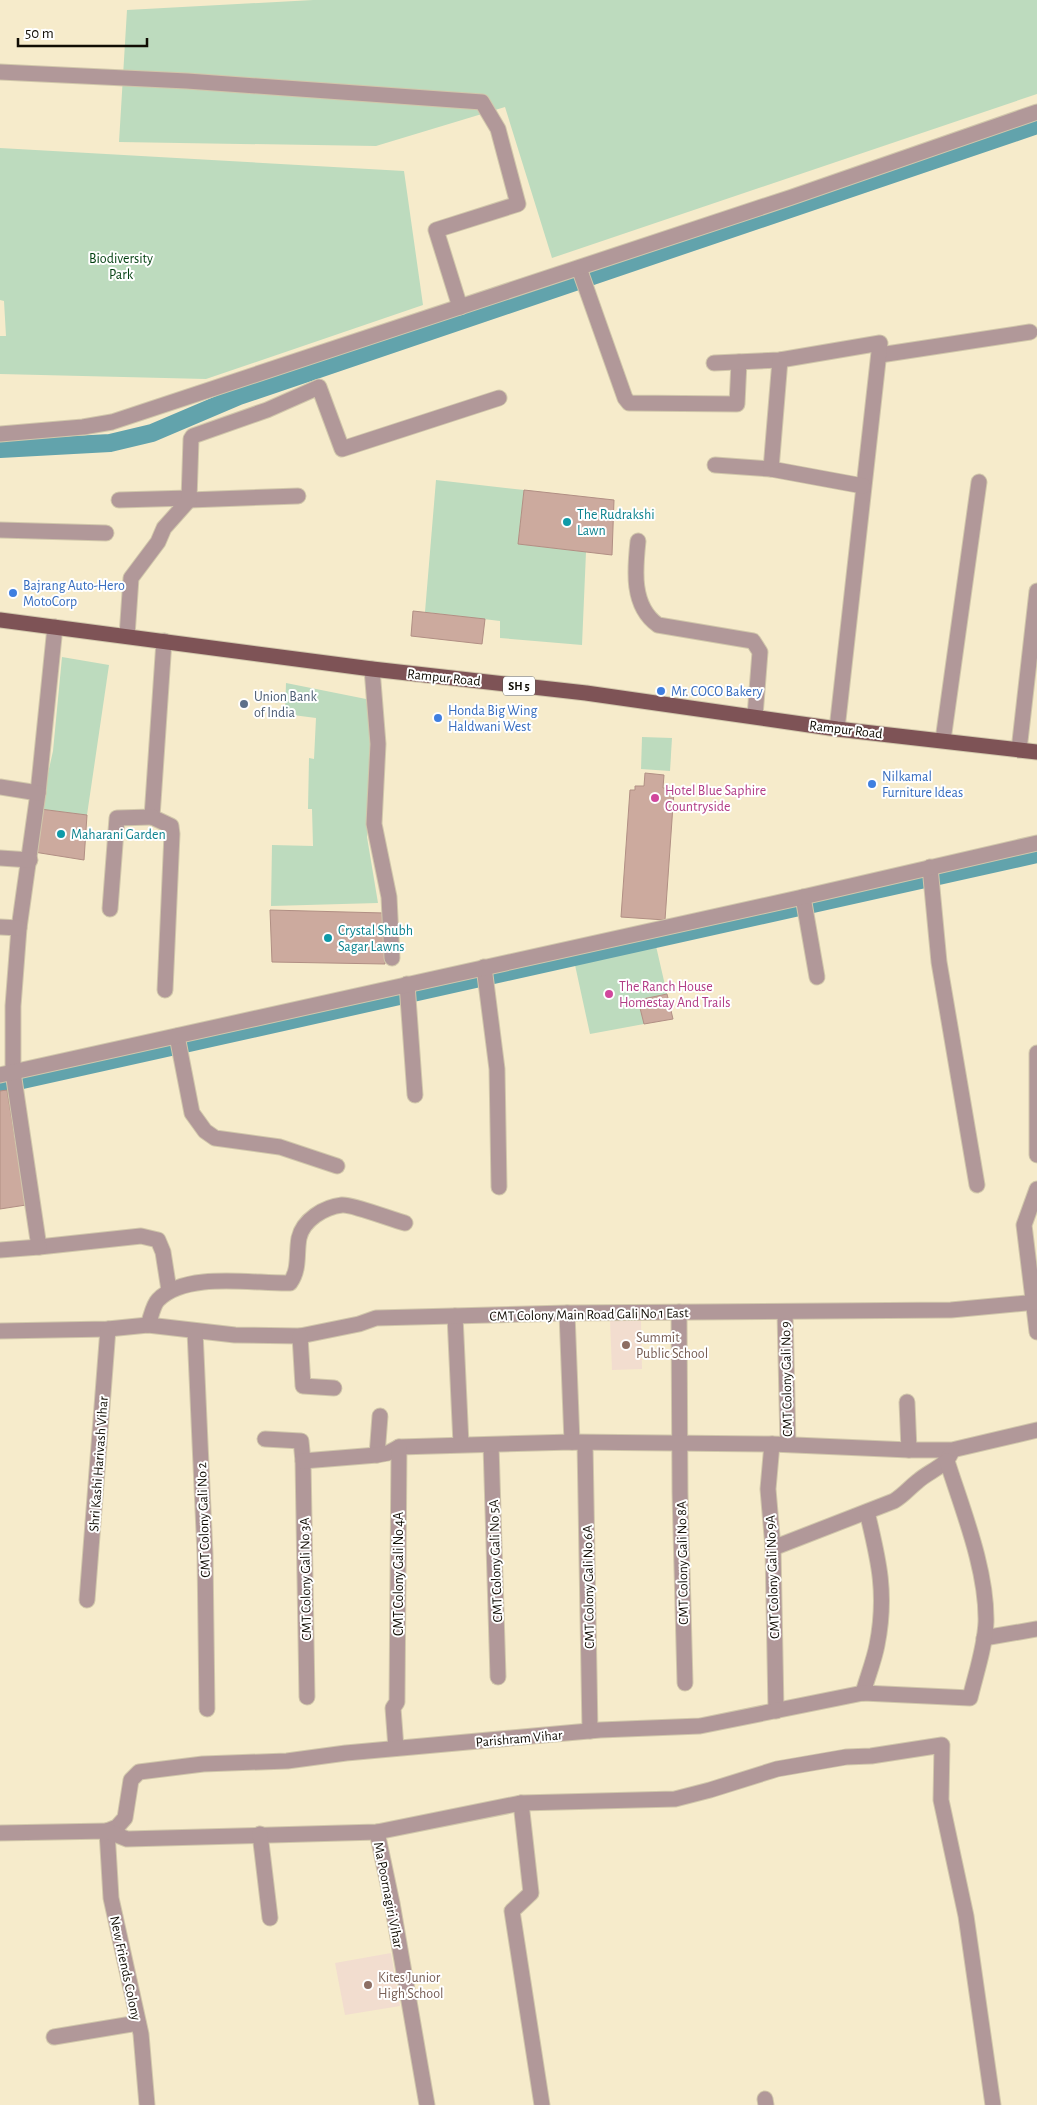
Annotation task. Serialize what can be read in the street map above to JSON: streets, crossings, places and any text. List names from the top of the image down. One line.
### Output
{"streets":{"main road":["Rampur Road","SH 5"],"street":["CMT Colony Main Road Gali No 1 East","CMT Colony Gali No 9","Shri Kashi Harivash Vihar","CMT Colony Gali No 2","CMT Colony Gali No 5A","CMT Colony Gali No 8A","CMT Colony Gali No 4A","CMT Colony Gali No 9A","CMT Colony Gali No 3A","CMT Colony Gali No 6A","Parishram Vihar","Ma Poornagiri Vihar","New Friends Colony"]},"crossings":[["CMT Colony Main Road Gali No 1 East","CMT Colony Gali No 9"],["CMT Colony Main Road Gali No 1 East","Shri Kashi Harivash Vihar"],["CMT Colony Main Road Gali No 1 East","CMT Colony Gali No 2"],["CMT Colony Main Road Gali No 1 East","CMT Colony Gali No 8A"],["CMT Colony Main Road Gali No 1 East","CMT Colony Gali No 6A"],["CMT Colony Gali No 4A","Parishram Vihar"],["CMT Colony Gali No 9A","Parishram Vihar"],["CMT Colony Gali No 6A","Parishram Vihar"],["Parishram Vihar","New Friends Colony"]],"parks":["Biodiversity Park"],"places":["The Rudrakshi Lawn","Bajrang Auto-Hero MotoCorp","Mr. COCO Bakery","Union Bank of India","Honda Big Wing Haldwani West","Nilkamal Furniture Ideas","Hotel Blue Saphire Countryside","Maharani Garden","Crystal Shubh Sagar Lawns","The Ranch House Homestay And Trails","Summit Public School","Kites Junior High School"],"scale_bar":"50 m"}
